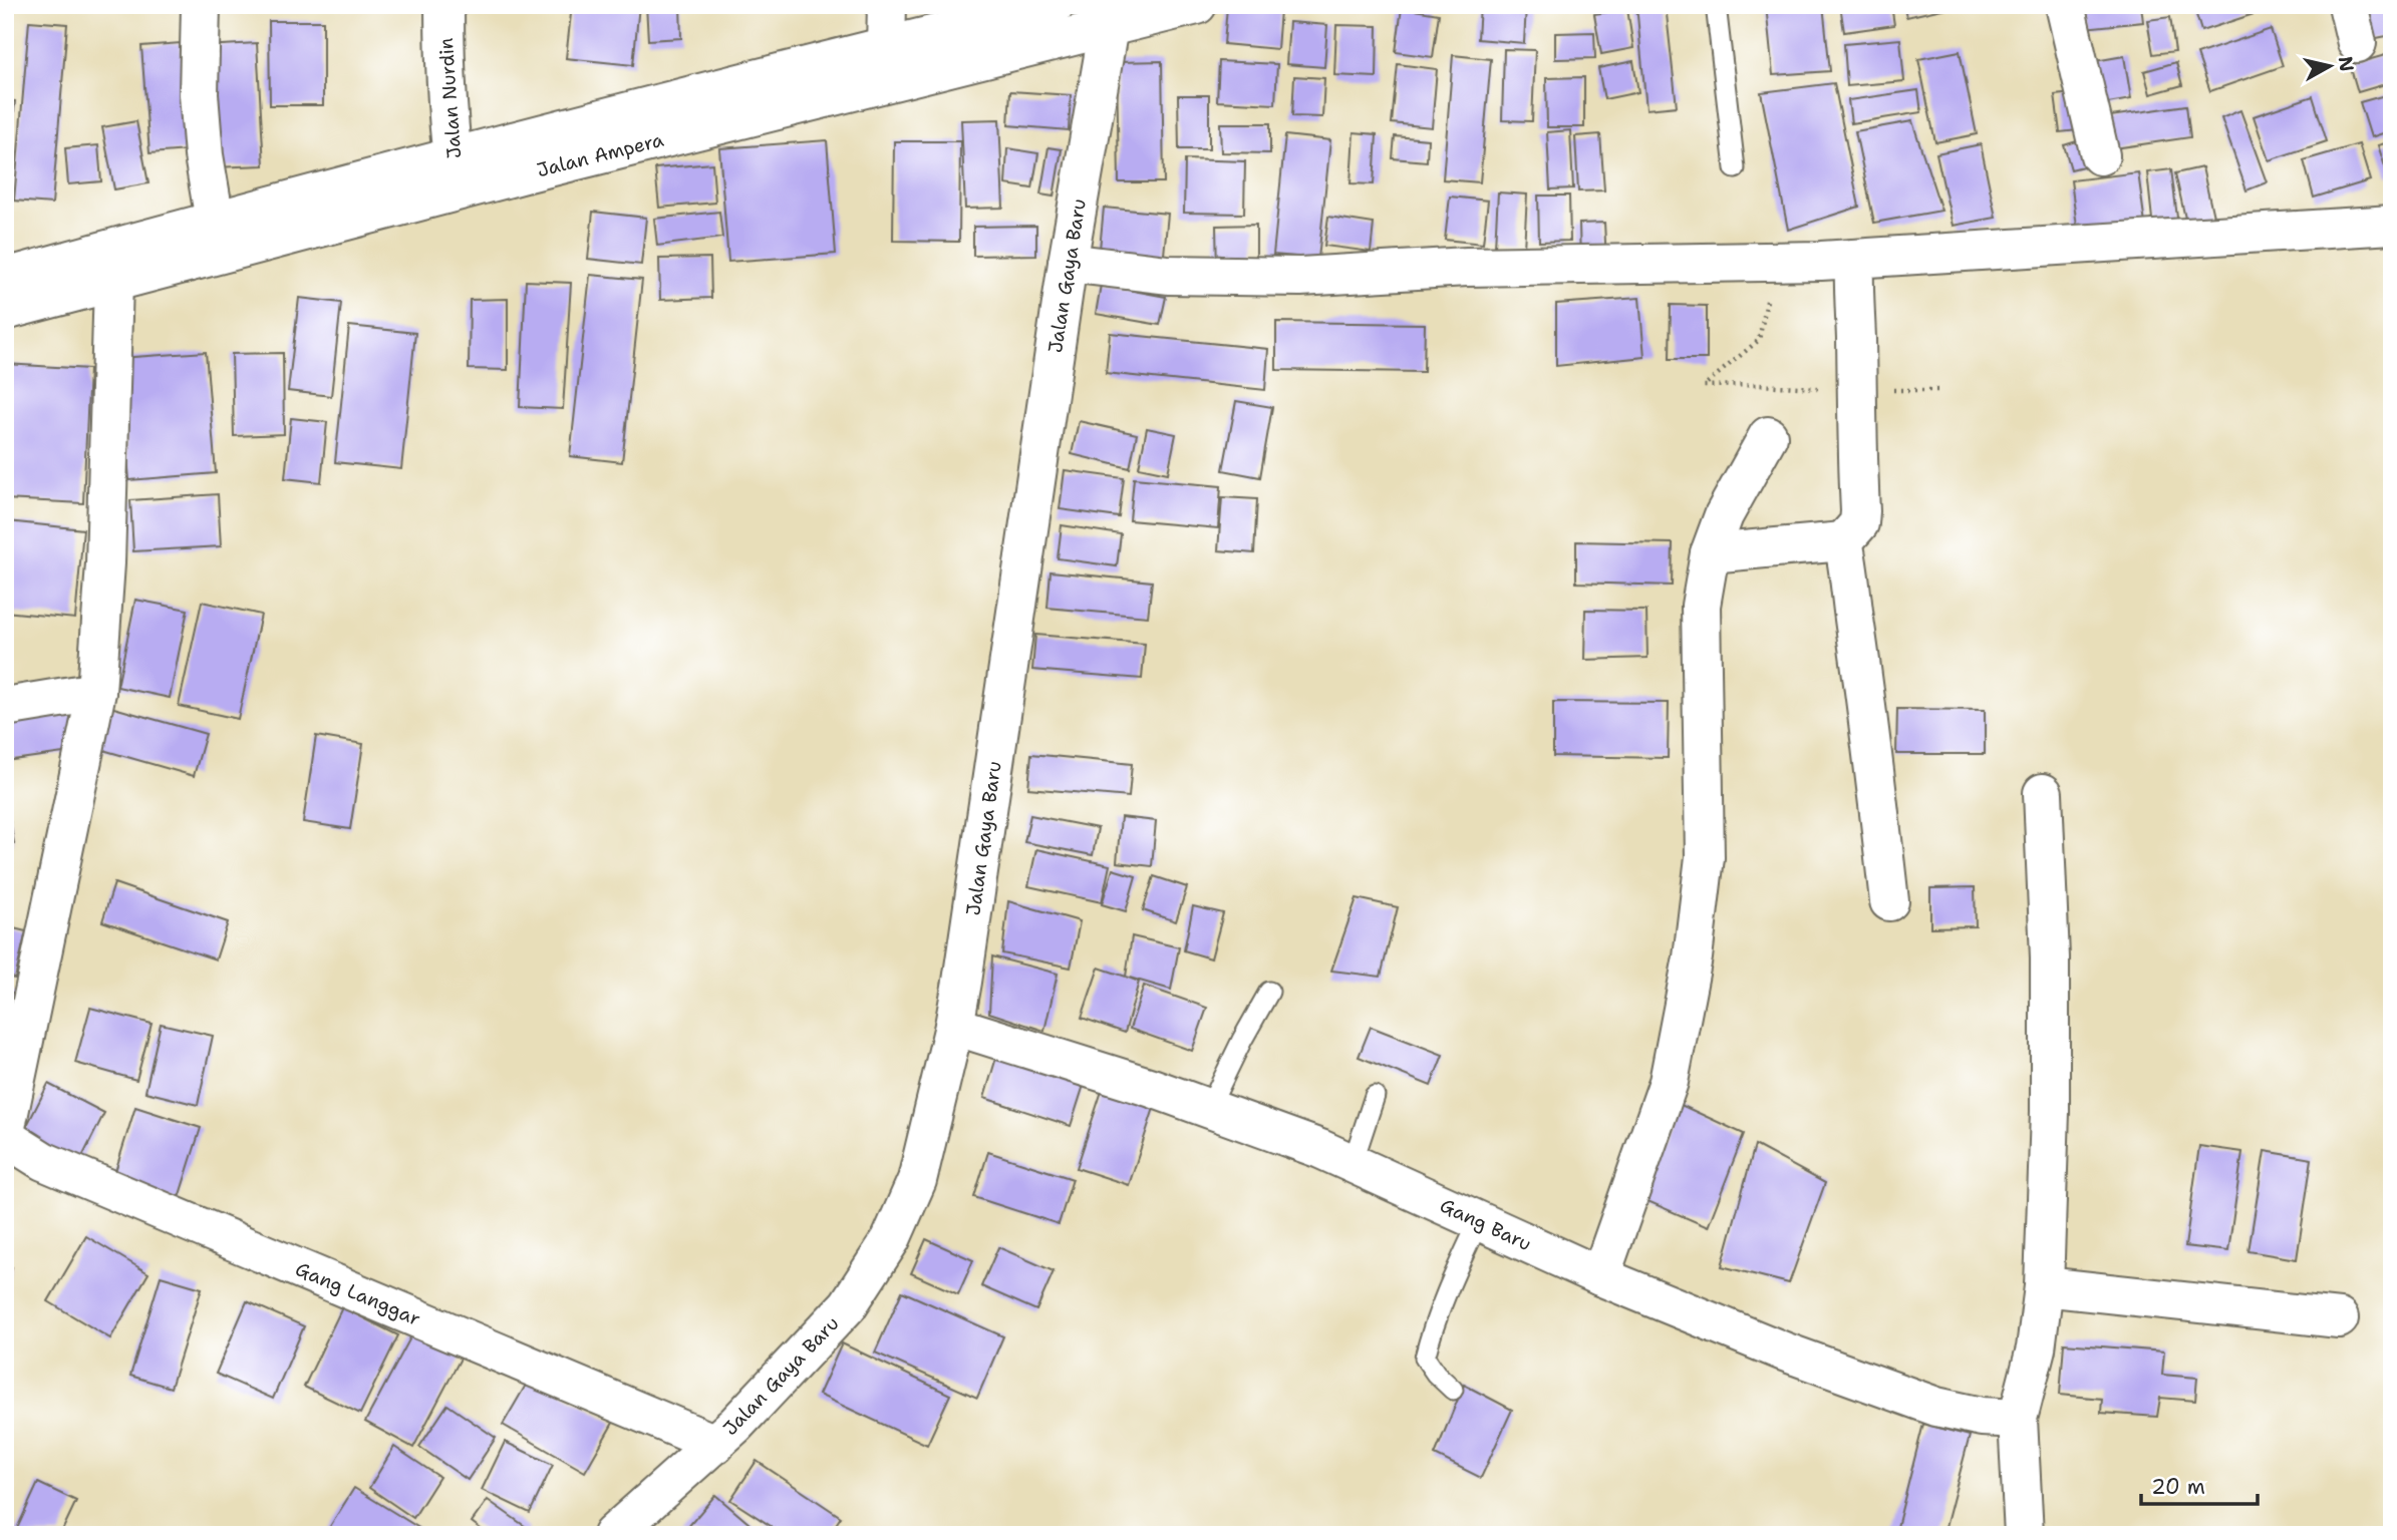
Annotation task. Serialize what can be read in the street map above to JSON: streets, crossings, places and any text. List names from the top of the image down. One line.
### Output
{"streets":{"street":["Jalan Nurdin","Jalan Ampera","Jalan Gaya Baru","Gang Baru","Gang Langgar"]},"crossings":[["Jalan Nurdin","Jalan Ampera"],["Jalan Ampera","Jalan Gaya Baru"],["Jalan Gaya Baru","Gang Baru"],["Jalan Gaya Baru","Gang Langgar"]],"scale_bar":"20 m","north":"right"}
